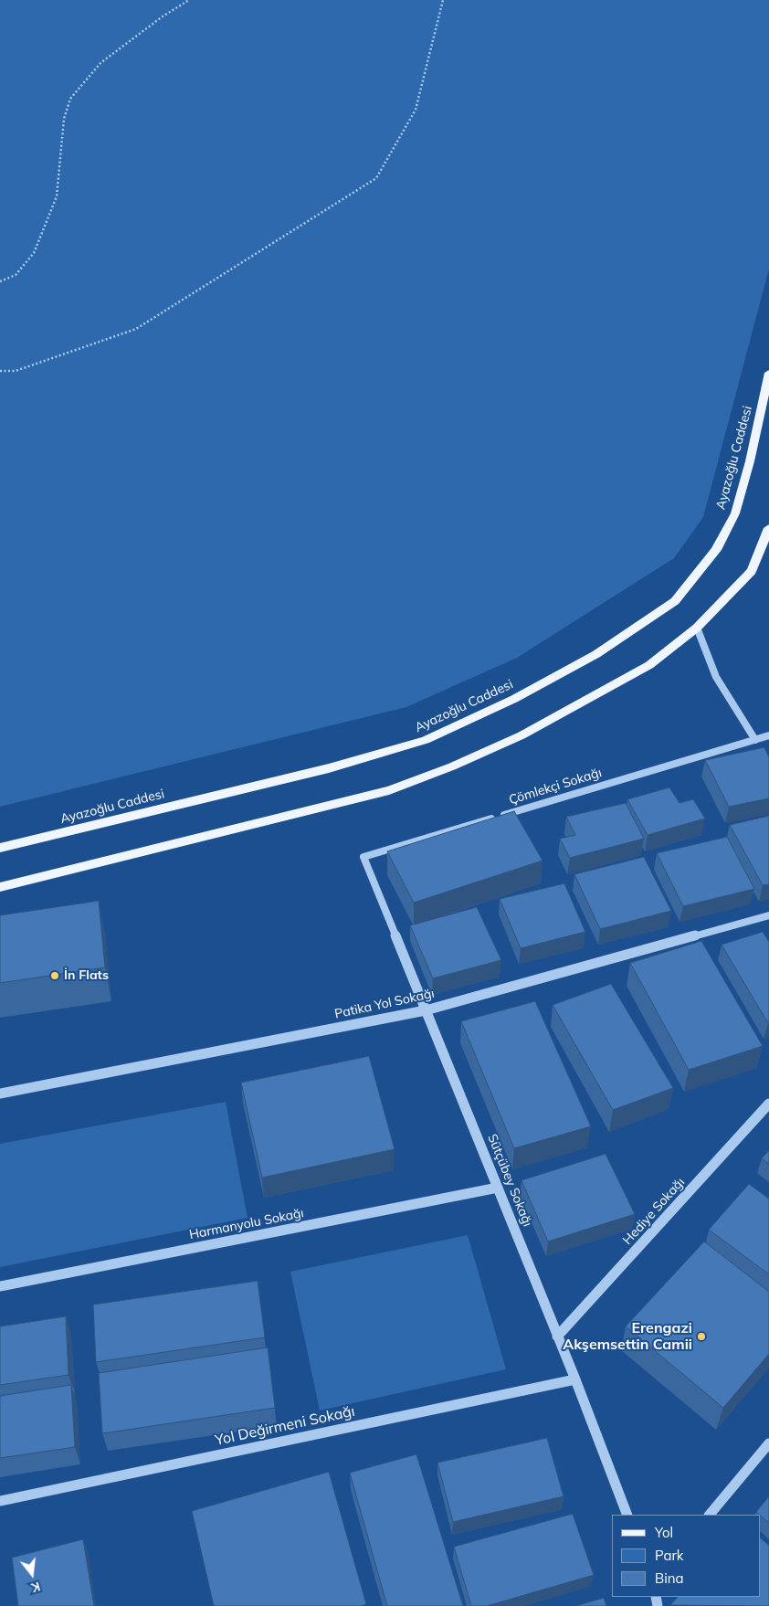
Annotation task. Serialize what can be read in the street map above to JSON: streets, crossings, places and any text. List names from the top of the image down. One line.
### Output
{"streets":{"main road":["Ayazoğlu Caddesi"],"street":["Çömlekçi Sokağı","Patika Yol Sokağı","Sütçübey Sokağı","Hediye Sokağı","Harmanyolu Sokağı","Yol Değirmeni Sokağı"]},"crossings":[["Çömlekçi Sokağı","Sütçübey Sokağı"],["Patika Yol Sokağı","Sütçübey Sokağı"],["Sütçübey Sokağı","Hediye Sokağı"],["Sütçübey Sokağı","Harmanyolu Sokağı"],["Sütçübey Sokağı","Yol Değirmeni Sokağı"]],"places":["İn Flats","Erengazi Akşemsettin Camii"],"legend":["Yol","Park","Bina"],"north":"bottom"}
